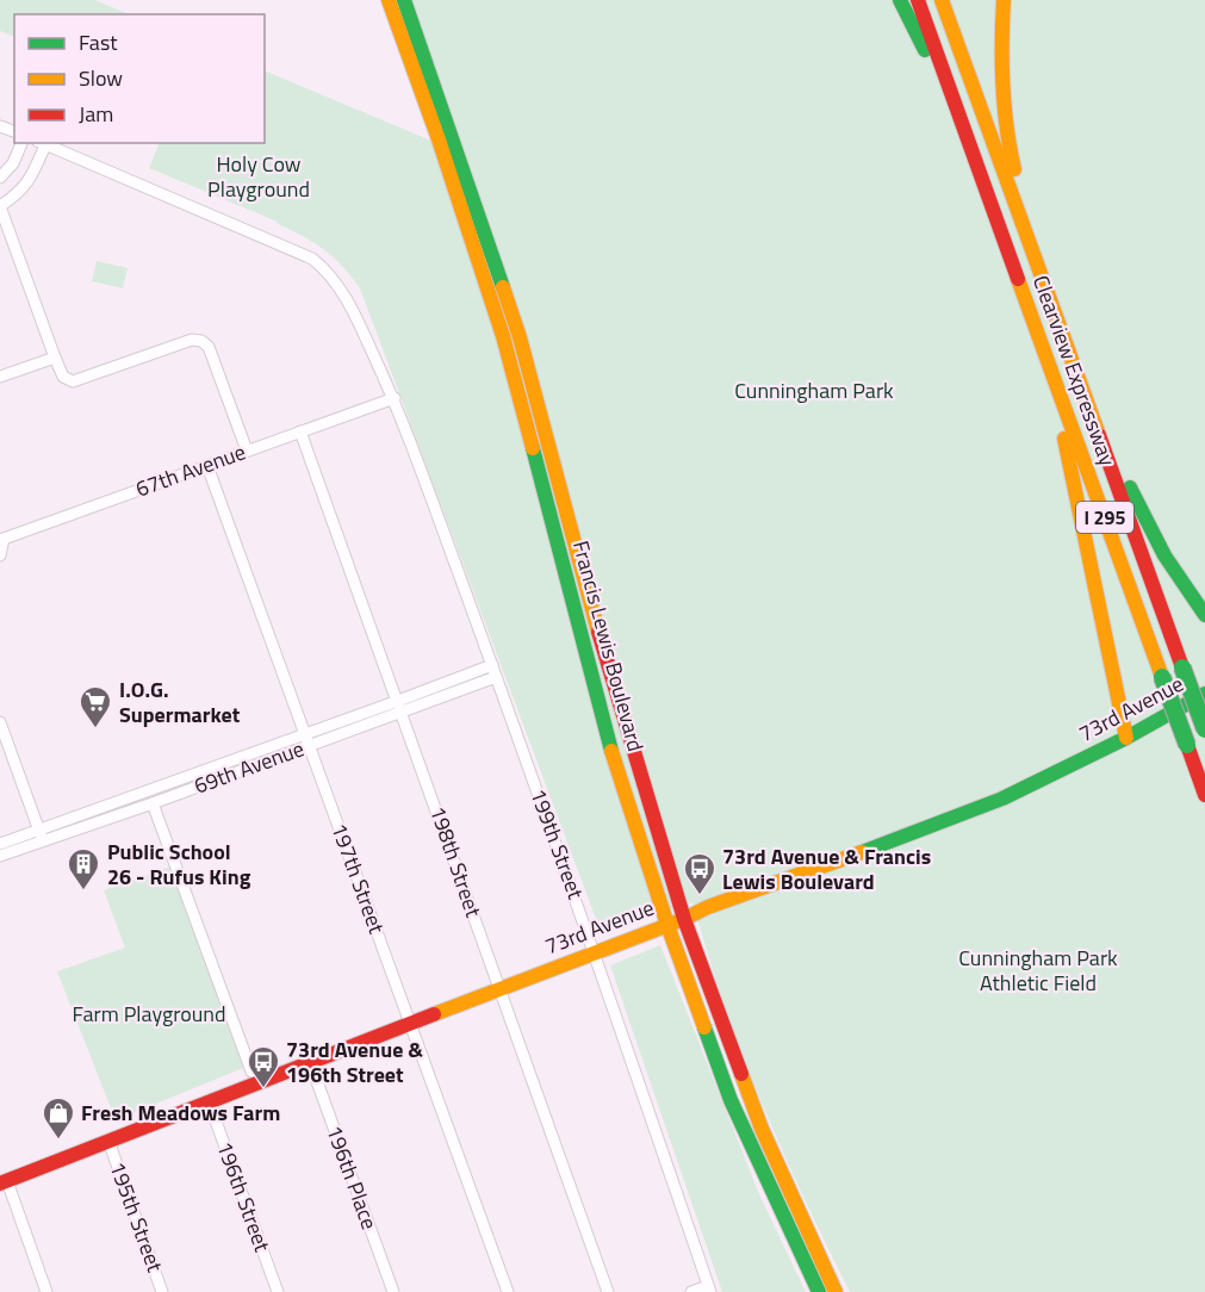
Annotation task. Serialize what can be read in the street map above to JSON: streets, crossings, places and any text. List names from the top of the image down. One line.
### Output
{"streets":{"main road":["Clearview Expressway","I 295","Francis Lewis Boulevard","73rd Avenue"],"street":["67th Avenue","69th Avenue","199th Street","198th Street","197th Street","196th Place","196th Street","195th Street"]},"crossings":[["67th Avenue","199th Street"],["67th Avenue","198th Street"],["67th Avenue","197th Street"],["Francis Lewis Boulevard","73rd Avenue"],["73rd Avenue","199th Street"],["73rd Avenue","198th Street"],["73rd Avenue","197th Street"],["73rd Avenue","196th Place"],["73rd Avenue","196th Street"],["73rd Avenue","195th Street"],["69th Avenue","199th Street"],["69th Avenue","198th Street"],["69th Avenue","197th Street"]],"parks":["Holy Cow Playground","Cunningham Park","Cunningham Park Athletic Field","Farm Playground"],"places":{"supermarket":["I.O.G. Supermarket"],"building":["Public School 26 - Rufus King"],"bus stop":["73rd Avenue & Francis Lewis Boulevard","73rd Avenue & 196th Street"],"shop":["Fresh Meadows Farm"]},"legend":["Fast","Slow","Jam"]}
